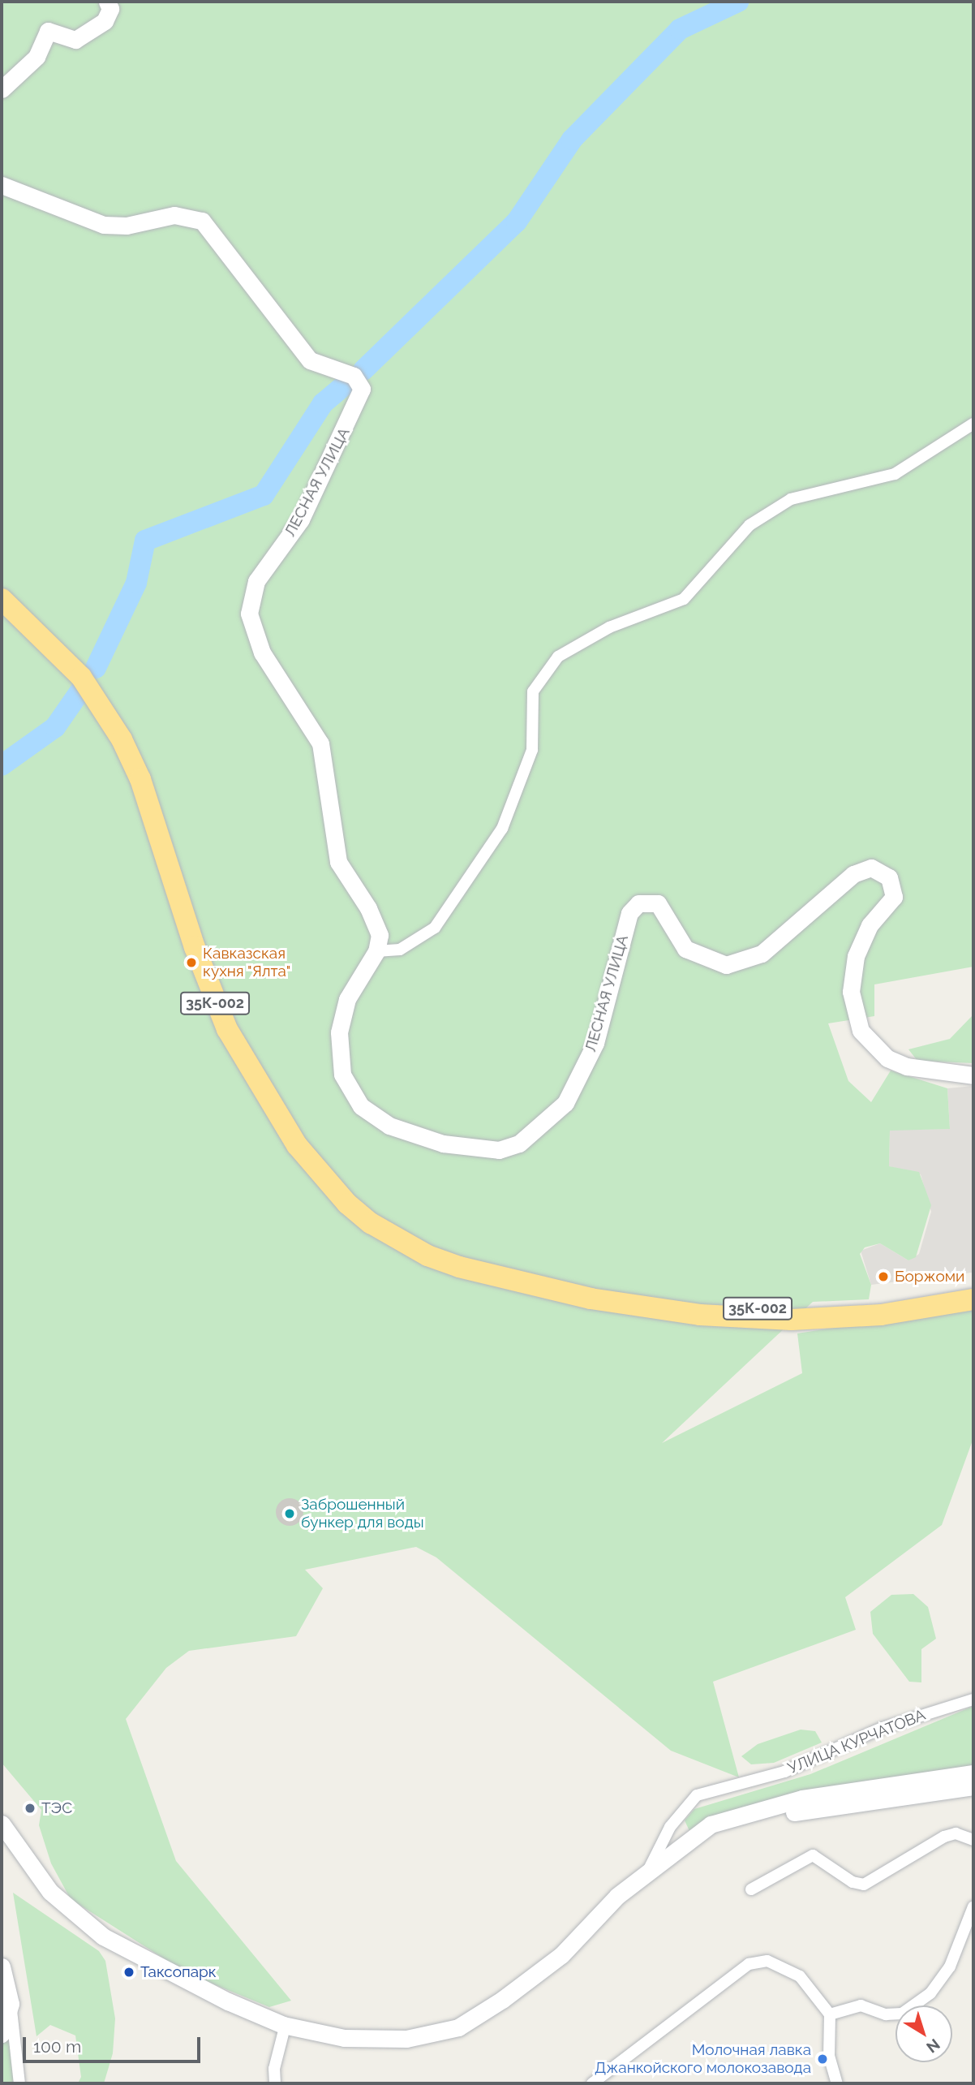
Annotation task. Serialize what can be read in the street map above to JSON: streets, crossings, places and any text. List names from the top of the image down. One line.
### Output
{"streets":{"highway":["35К-002"],"street":["ЛЕСНАЯ УЛИЦА","УЛИЦА КУРЧАТОВА"]},"places":["Кавказская кухня \"Ялта\"","Боржоми","Заброшенный бункер для воды","ТЭС","Таксопарк","Молочная лавка Джанкойского молокозавода"],"scale_bar":"100 m","north":"bottom right"}
